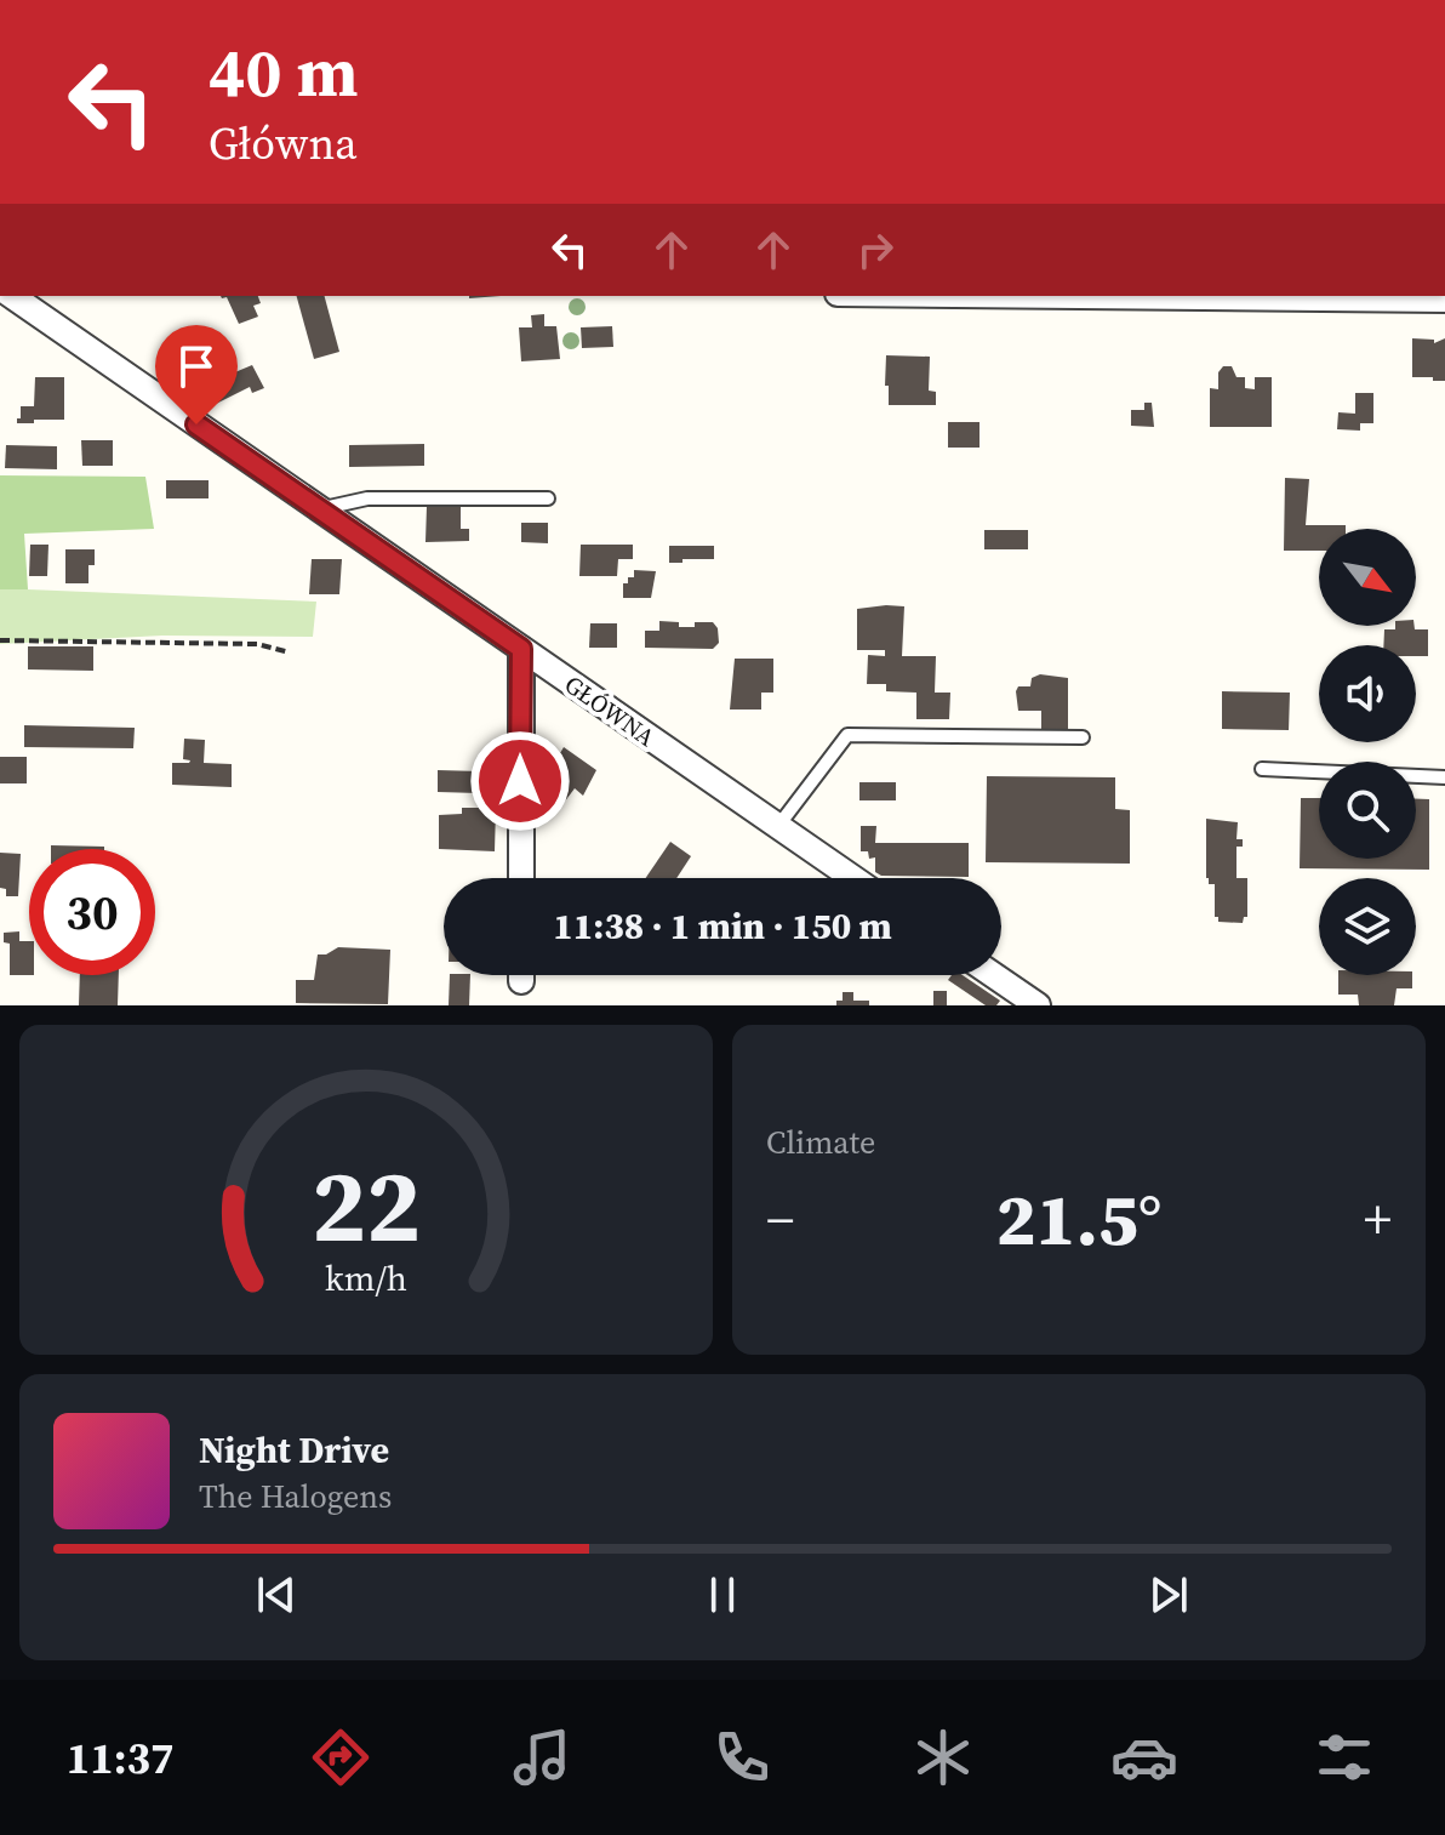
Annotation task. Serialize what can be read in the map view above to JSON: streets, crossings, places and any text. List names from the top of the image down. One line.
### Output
{"streets":{"street":["GŁÓWNA"]},"north":"bottom right","page":{"turn":["40 m","Główna"],"limit":"30","trip":"11:38 · 1 min · 150 m","tile":"Climate","heat":["−","21.5°","+"],"song":["Night Drive","The Halogens"],"tabs":"11:37","gauge":["22","km/h"]}}
